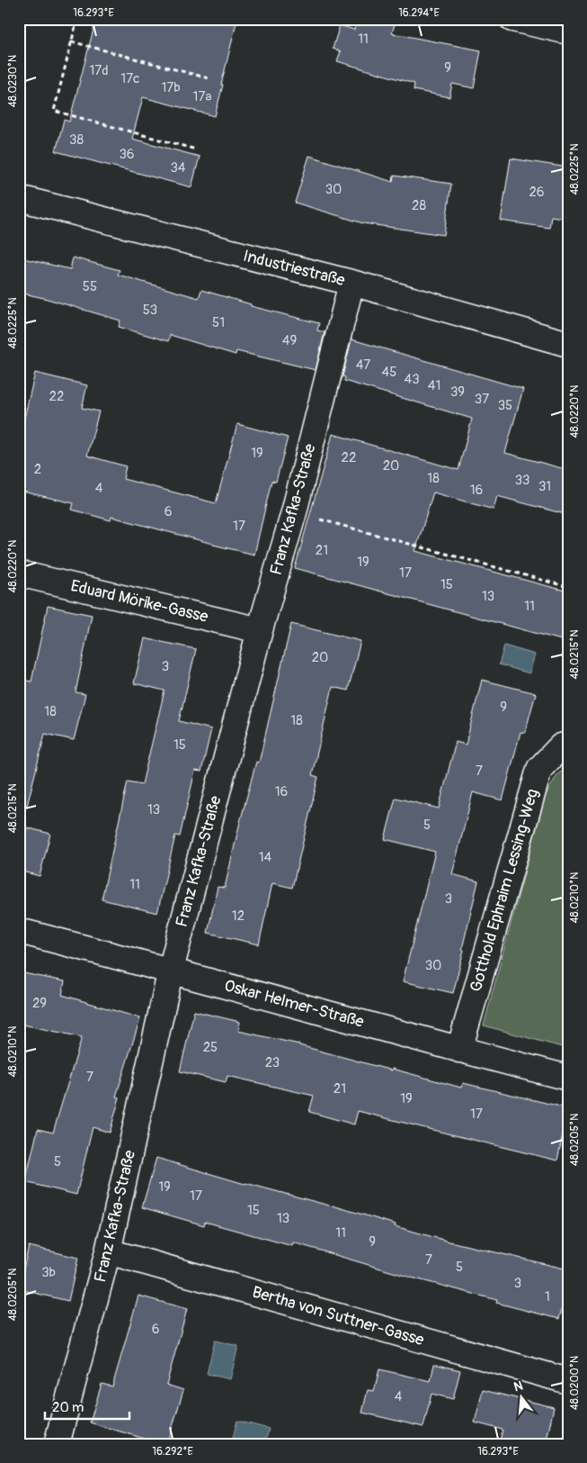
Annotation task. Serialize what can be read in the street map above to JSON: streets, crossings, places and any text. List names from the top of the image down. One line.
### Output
{"streets":{"street":["Industriestraße","Franz Kafka-Straße","Eduard Mörike-Gasse","Gotthold Ephraim Lessing-Weg","Oskar Helmer-Straße","Bertha von Suttner-Gasse"]},"crossings":[["Industriestraße","Franz Kafka-Straße"],["Franz Kafka-Straße","Eduard Mörike-Gasse"],["Franz Kafka-Straße","Oskar Helmer-Straße"],["Franz Kafka-Straße","Bertha von Suttner-Gasse"],["Gotthold Ephraim Lessing-Weg","Oskar Helmer-Straße"]],"house_numbers":["11","9","17d","17c","17b","17a","38","36","34","30","26","28","55","53","51","49","47","45","43","41","39","22","37","35","19","22","20","2","18","33","31","4","16","6","17","21","19","17","15","13","11","20","3","9","18","18","15","7","16","13","5","14","11","3","12","30","29","25","23","7","21","19","17","5","19","17","15","13","11","9","7","5","3b","3","1","6","4"],"scale_bar":"20 m","north":"top","coordinates":["16.293°E","16.294°E","48.0230°N","48.0225°N","48.0220°N","48.0215°N","48.0210°N","48.0205°N","48.0200°N","16.292°E"]}
